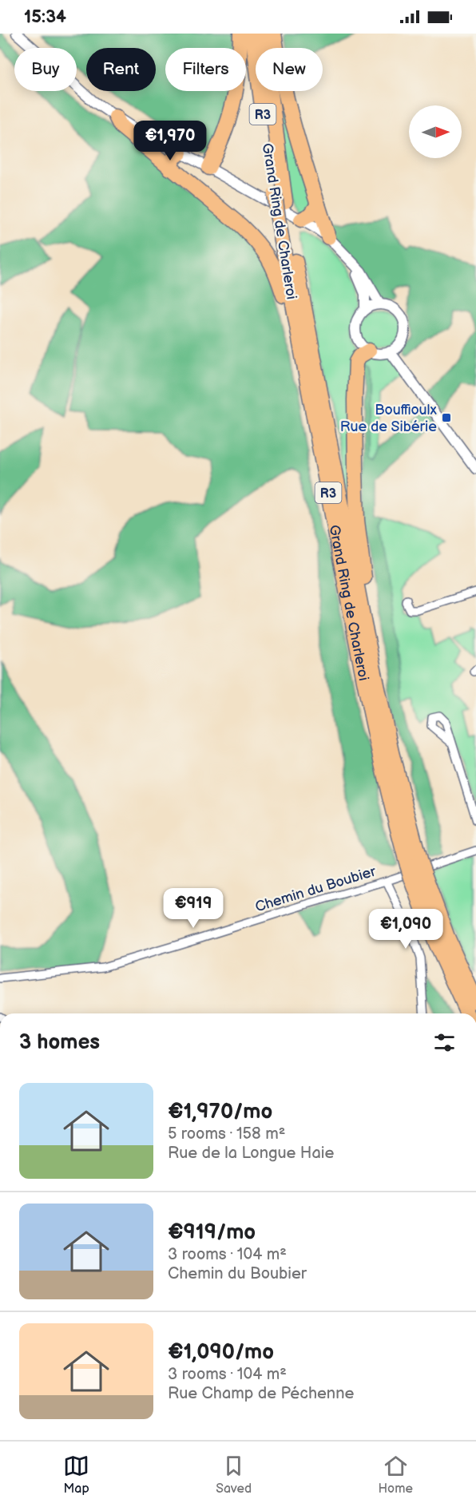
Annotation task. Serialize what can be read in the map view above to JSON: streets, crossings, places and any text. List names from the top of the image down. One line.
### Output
{"streets":{"highway":["R3","Grand Ring de Charleroi"],"street":["Chemin du Boubier"]},"places":{"transit":["Bouffioulx Rue de Sibérie"]},"north":"right","page":{"status":"15:34","chip":["Buy","Rent","Filters","New"],"price":["€1,970","€919","€1,090"],"heading":"3 homes","list":[{"name":"€1,970/mo","note":"5 rooms · 158 m² · Rue de la Longue Haie"},{"name":"€919/mo","note":"3 rooms · 104 m² · Chemin du Boubier"},{"name":"€1,090/mo","note":"3 rooms · 104 m² · Rue Champ de Péchenne"}],"tabs":["Map","Saved","Home"]}}
